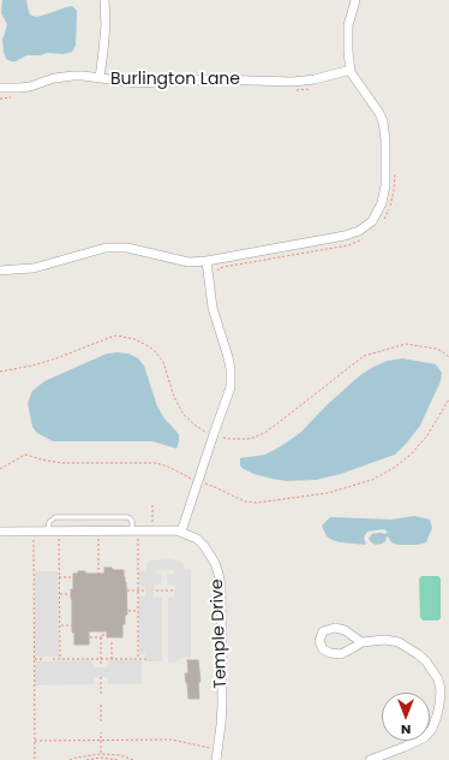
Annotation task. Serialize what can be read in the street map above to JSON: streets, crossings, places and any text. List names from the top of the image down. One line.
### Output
{"streets":{"street":["Burlington Lane","Temple Drive"]},"north":"bottom"}
